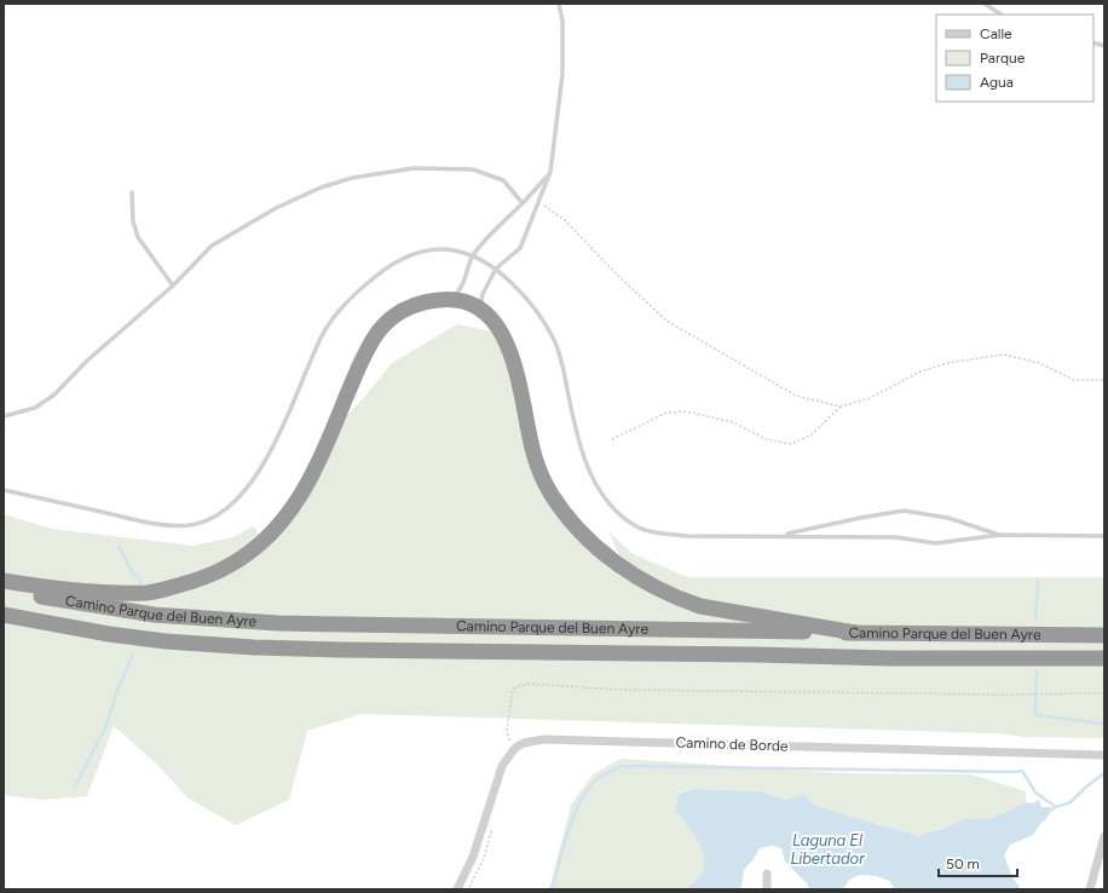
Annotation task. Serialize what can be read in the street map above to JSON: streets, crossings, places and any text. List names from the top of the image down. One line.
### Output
{"streets":{"highway":["Camino Parque del Buen Ayre"],"street":["Camino de Borde"]},"water":["Laguna El Libertador"],"legend":["Calle","Parque","Agua"],"scale_bar":"50 m"}
